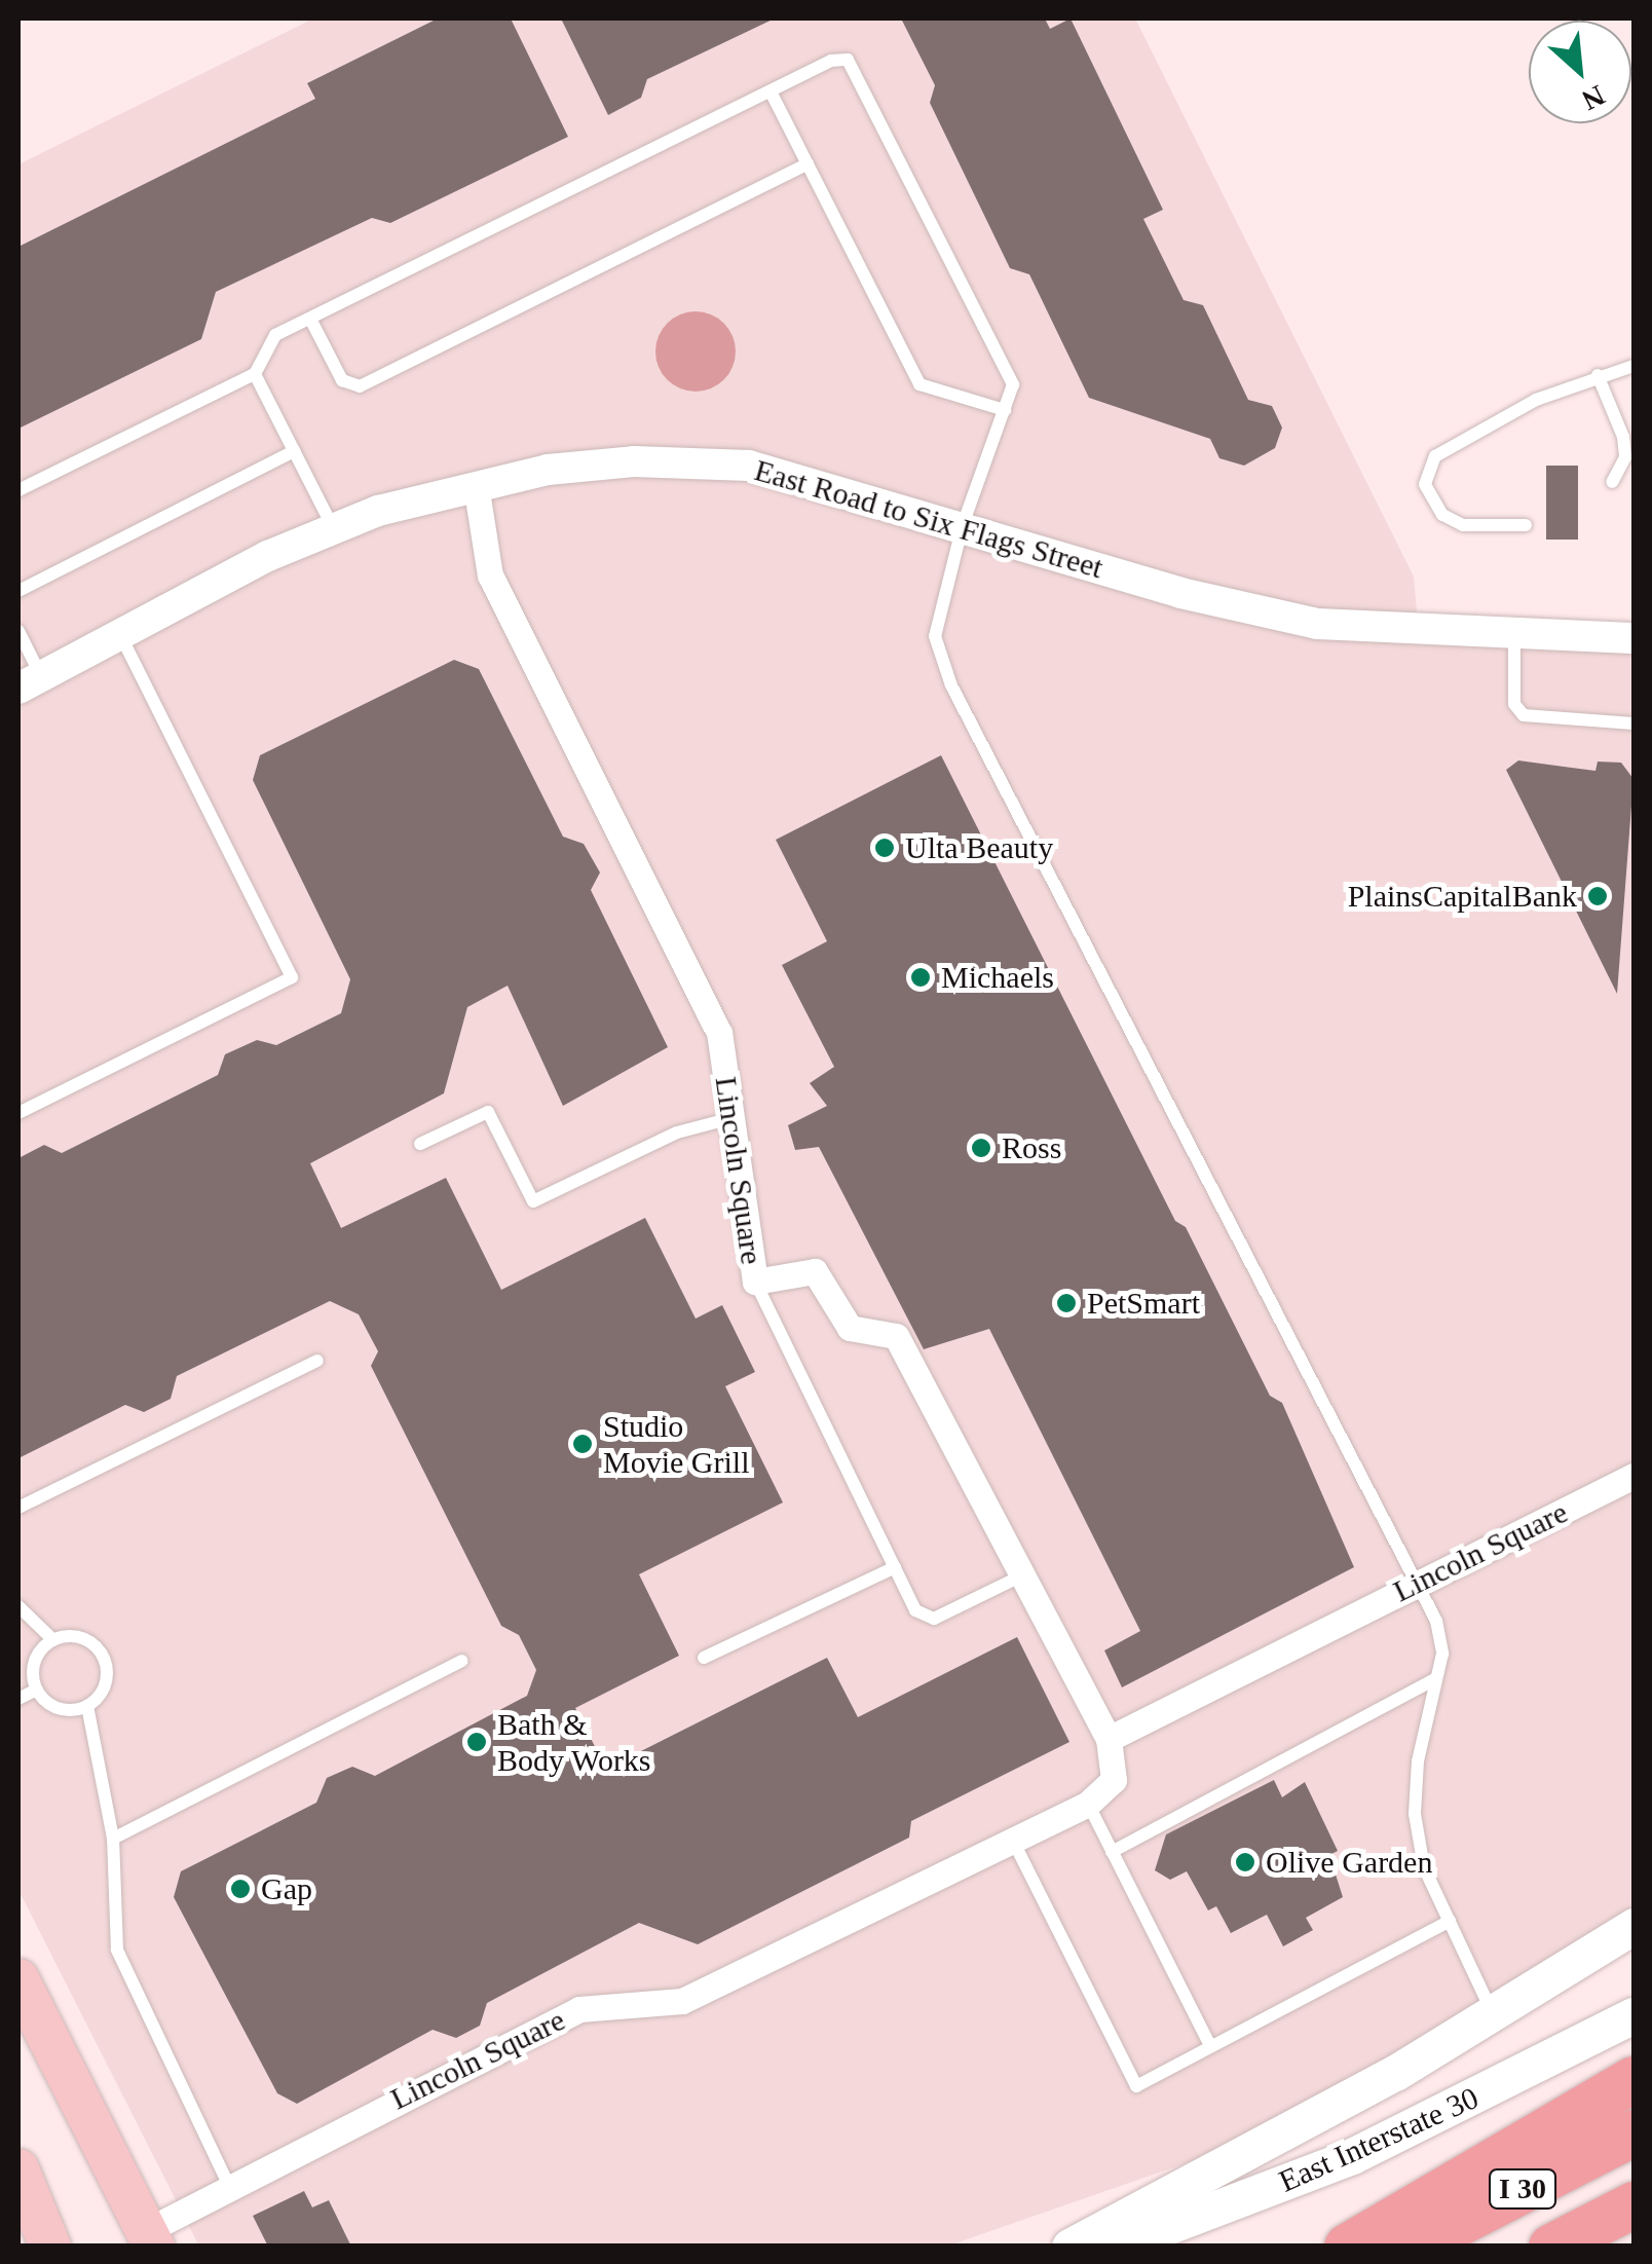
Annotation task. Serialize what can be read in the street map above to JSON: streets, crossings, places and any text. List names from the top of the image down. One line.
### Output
{"streets":{"highway":["I 30"],"main road":["East Interstate 30"],"street":["East Road to Six Flags Street","Lincoln Square"]},"crossings":[["East Road to Six Flags Street","Lincoln Square"]],"places":["Ulta Beauty","PlainsCapitalBank","Michaels","Ross","PetSmart","Studio Movie Grill","Bath & Body Works","Olive Garden","Gap"],"north":"bottom right"}
